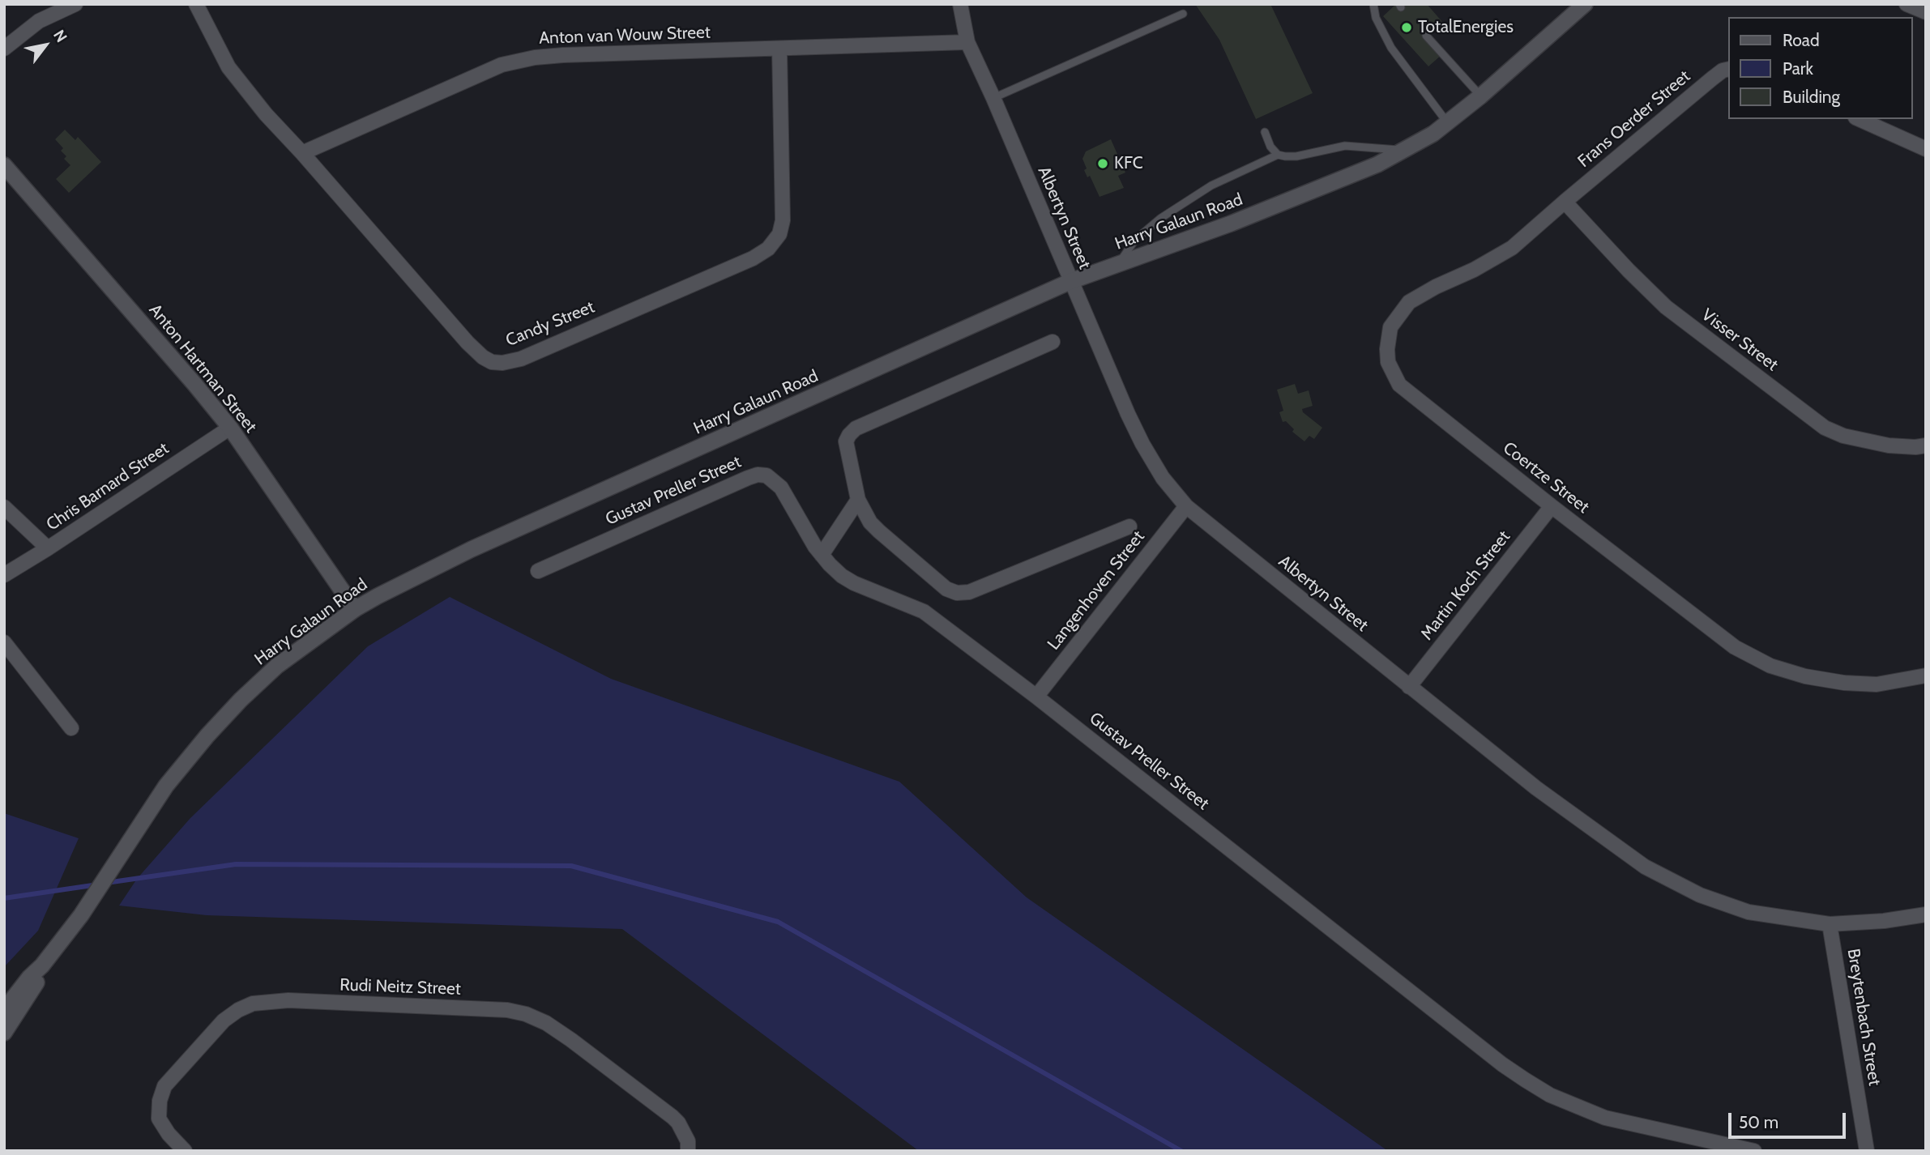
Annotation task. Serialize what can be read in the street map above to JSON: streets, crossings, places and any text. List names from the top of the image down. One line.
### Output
{"streets":{"main road":["Harry Galaun Road","Anton Hartman Street"],"street":["Anton van Wouw Street","Frans Oerder Street","Albertyn Street","Candy Street","Visser Street","Coertze Street","Chris Barnard Street","Gustav Preller Street","Martin Koch Street","Langenhoven Street","Rudi Neitz Street","Breytenbach Street"]},"crossings":[["Anton van Wouw Street","Albertyn Street"],["Anton van Wouw Street","Candy Street"],["Frans Oerder Street","Visser Street"],["Frans Oerder Street","Coertze Street"],["Albertyn Street","Harry Galaun Road"],["Albertyn Street","Martin Koch Street"],["Albertyn Street","Langenhoven Street"],["Albertyn Street","Breytenbach Street"],["Harry Galaun Road","Anton Hartman Street"],["Visser Street","Coertze Street"],["Anton Hartman Street","Chris Barnard Street"],["Coertze Street","Martin Koch Street"],["Gustav Preller Street","Langenhoven Street"]],"places":["TotalEnergies","KFC"],"legend":["Road","Park","Building"],"scale_bar":"50 m","north":"top right"}
